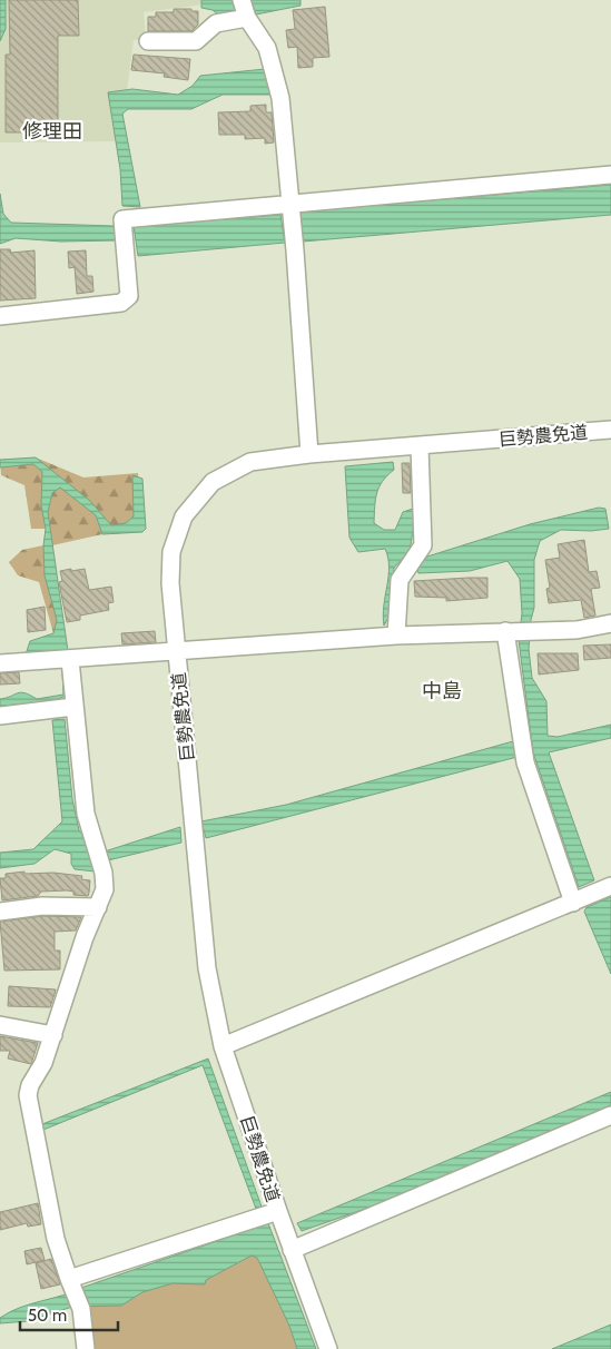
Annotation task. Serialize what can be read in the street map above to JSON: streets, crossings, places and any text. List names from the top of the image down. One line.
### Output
{"streets":{"street":["巨勢農免道"]},"districts":["修理田","中島"],"scale_bar":"50 m"}
